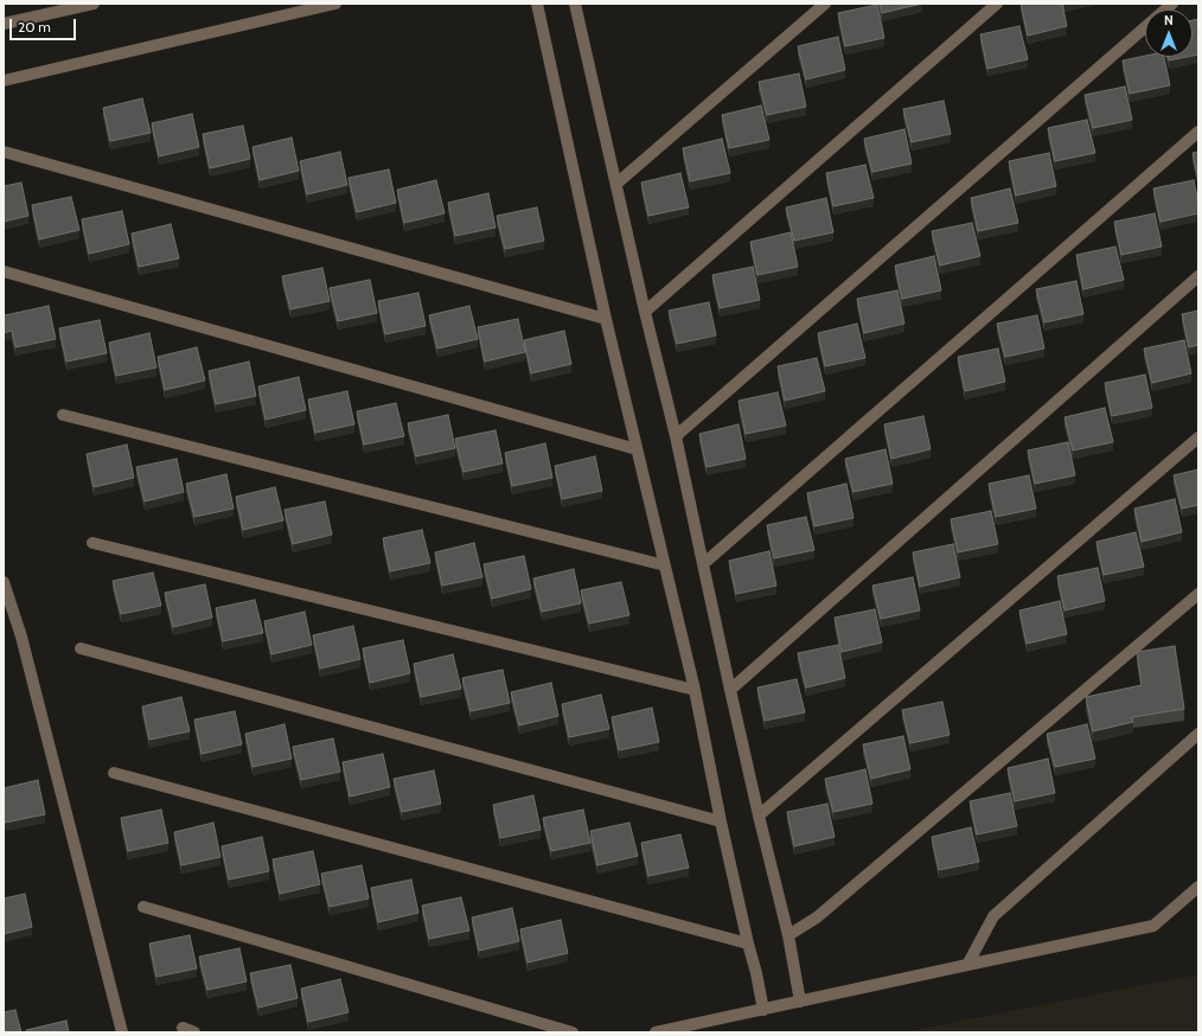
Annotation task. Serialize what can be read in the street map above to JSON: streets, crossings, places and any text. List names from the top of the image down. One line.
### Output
{"scale_bar":"20 m","north":"top"}
